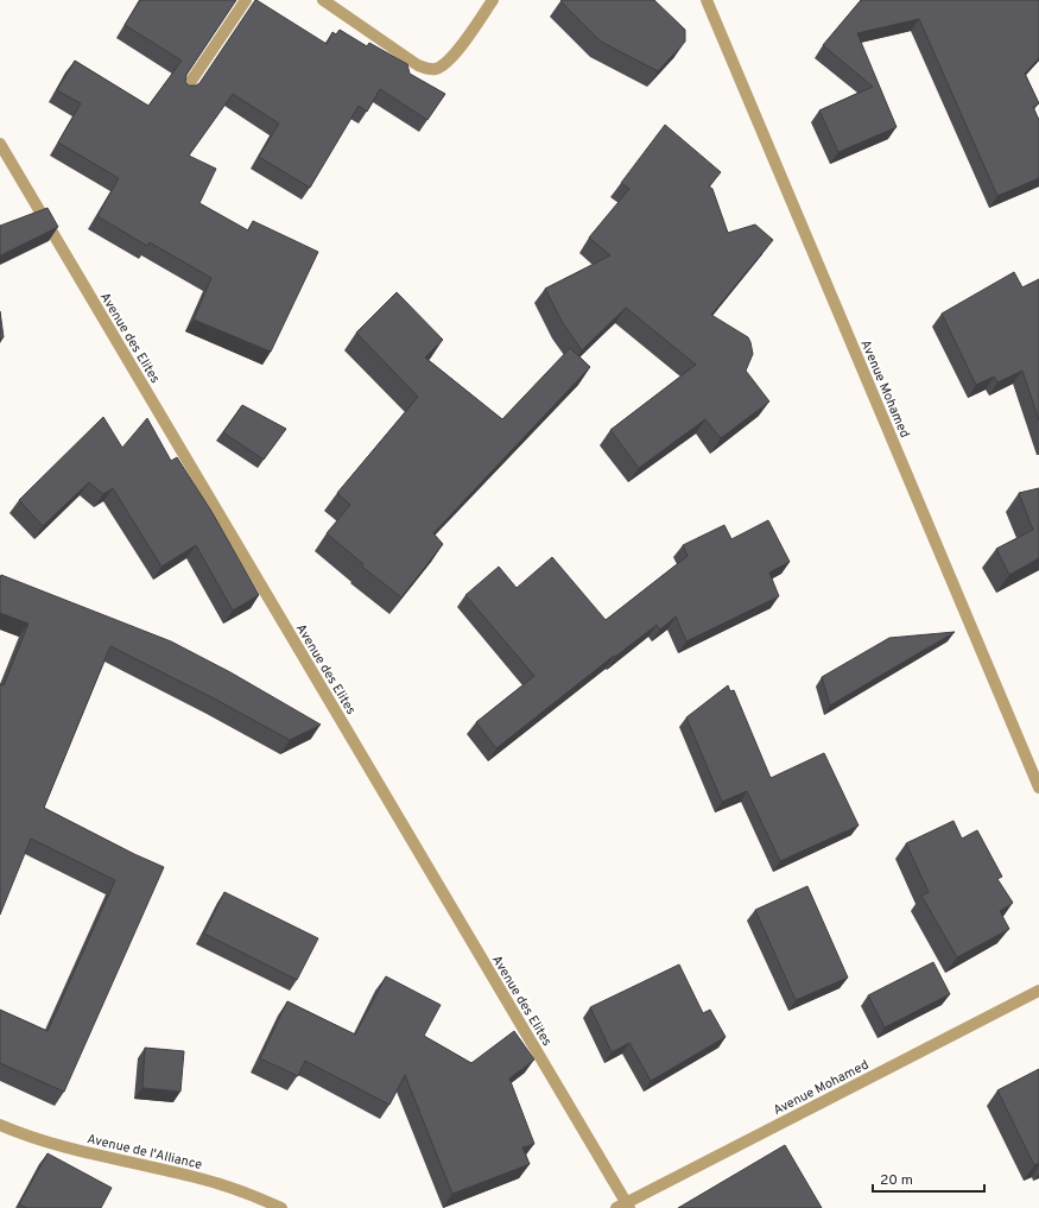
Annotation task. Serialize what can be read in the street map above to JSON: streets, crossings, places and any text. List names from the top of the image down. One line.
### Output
{"streets":{"street":["Avenue des Elites","Avenue Mohamed","Avenue de l'Alliance"]},"crossings":[["Avenue des Elites","Avenue Mohamed"]],"scale_bar":"20 m"}
